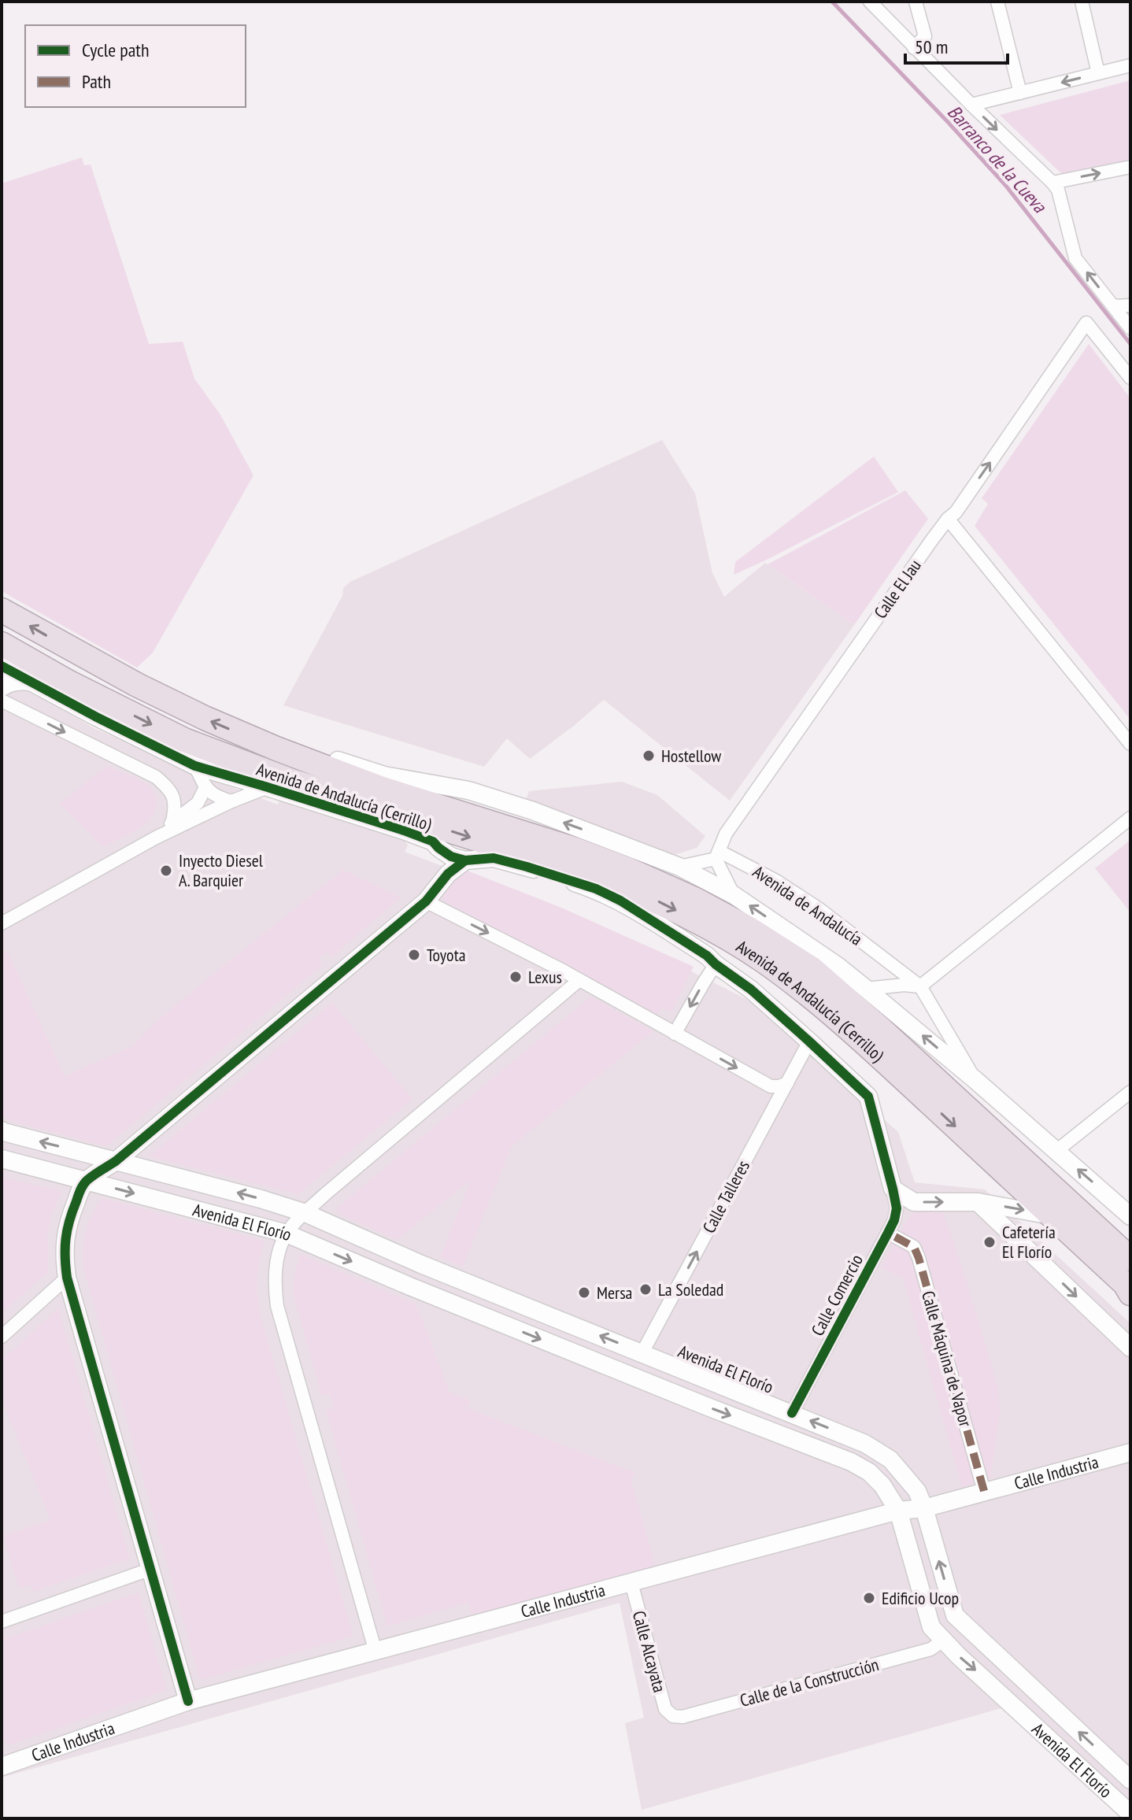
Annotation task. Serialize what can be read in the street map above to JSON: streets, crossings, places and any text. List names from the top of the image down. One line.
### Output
{"streets":{"highway":["Avenida de Andalucía (Cerrillo)"],"street":["Calle El Jau","Avenida de Andalucía","Calle Talleres","Avenida El Florío","Calle Comercio","Calle Máquina de Vapor","Calle Industria","Calle Alcayata","Calle de la Construcción"]},"crossings":[["Calle El Jau","Avenida de Andalucía"],["Avenida de Andalucía (Cerrillo)","Calle Talleres"],["Avenida de Andalucía (Cerrillo)","Calle Comercio"],["Calle Talleres","Avenida El Florío"],["Avenida El Florío","Calle Comercio"],["Avenida El Florío","Calle Industria"],["Avenida El Florío","Calle de la Construcción"],["Calle Máquina de Vapor","Calle Industria"],["Calle Industria","Calle Alcayata"],["Calle Alcayata","Calle de la Construcción"]],"one_way":["Calle Talleres"],"water":["Barranco de la Cueva"],"places":["Hostellow","Inyecto Diesel A. Barquier","Toyota","Lexus","Cafetería El Florío","La Soledad","Mersa","Edificio Ucop"],"legend":["Cycle path","Path"],"scale_bar":"50 m"}
